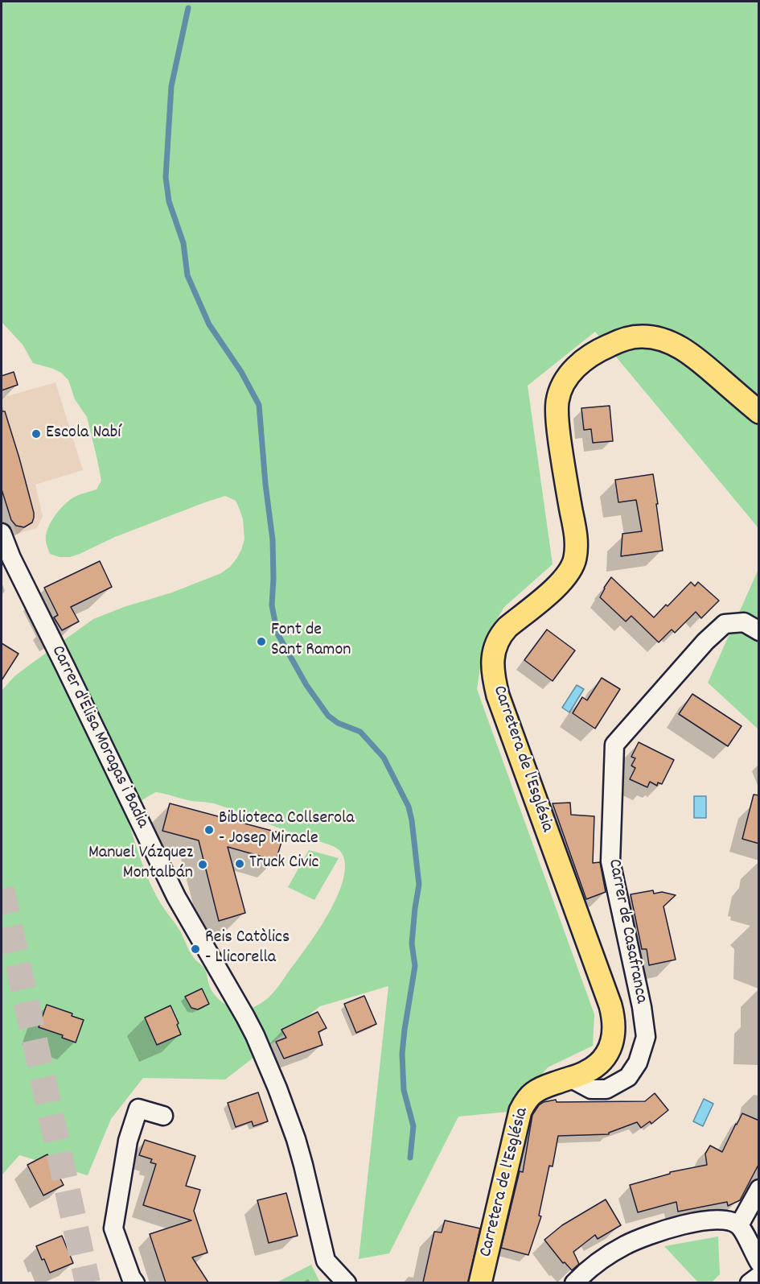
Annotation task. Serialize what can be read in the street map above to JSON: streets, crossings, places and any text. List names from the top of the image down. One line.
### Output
{"streets":{"main road":["Carretera de l'Església"],"street":["Carrer d'Elisa Moragas i Badia","Carrer de Casafranca"]},"crossings":[["Carretera de l'Església","Carrer de Casafranca"]],"places":["Escola Nabí","Font de Sant Ramon","Biblioteca Collserola - Josep Miracle","Truck Civic","Manuel Vázquez Montalbán","Reis Catòlics - Llicorella"]}
